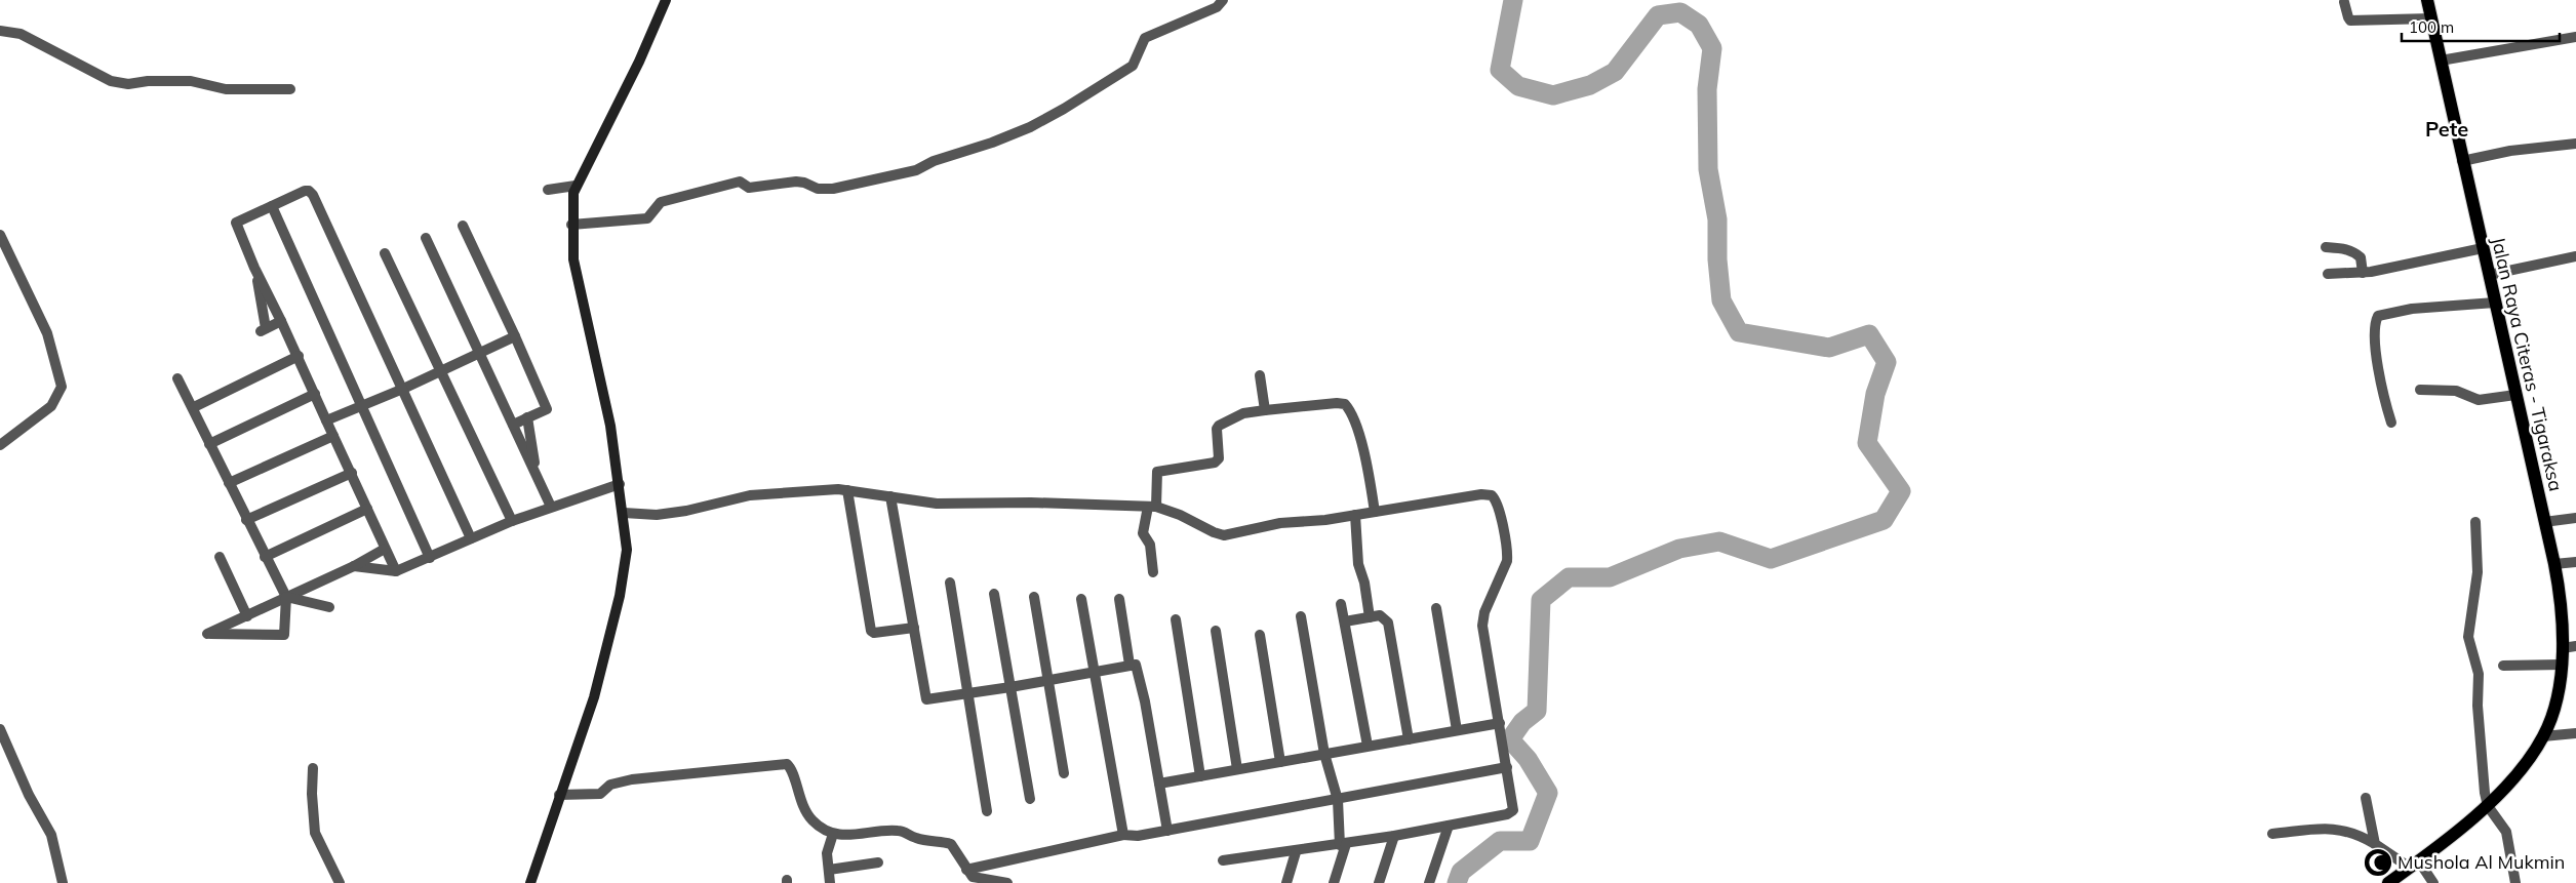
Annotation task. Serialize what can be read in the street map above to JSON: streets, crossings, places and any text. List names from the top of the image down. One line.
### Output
{"streets":{"main road":["Jalan Raya Citeras - Tigaraksa"]},"districts":["Pete"],"places":{"mosque":["Mushola Al Mukmin"]},"scale_bar":"100 m"}
